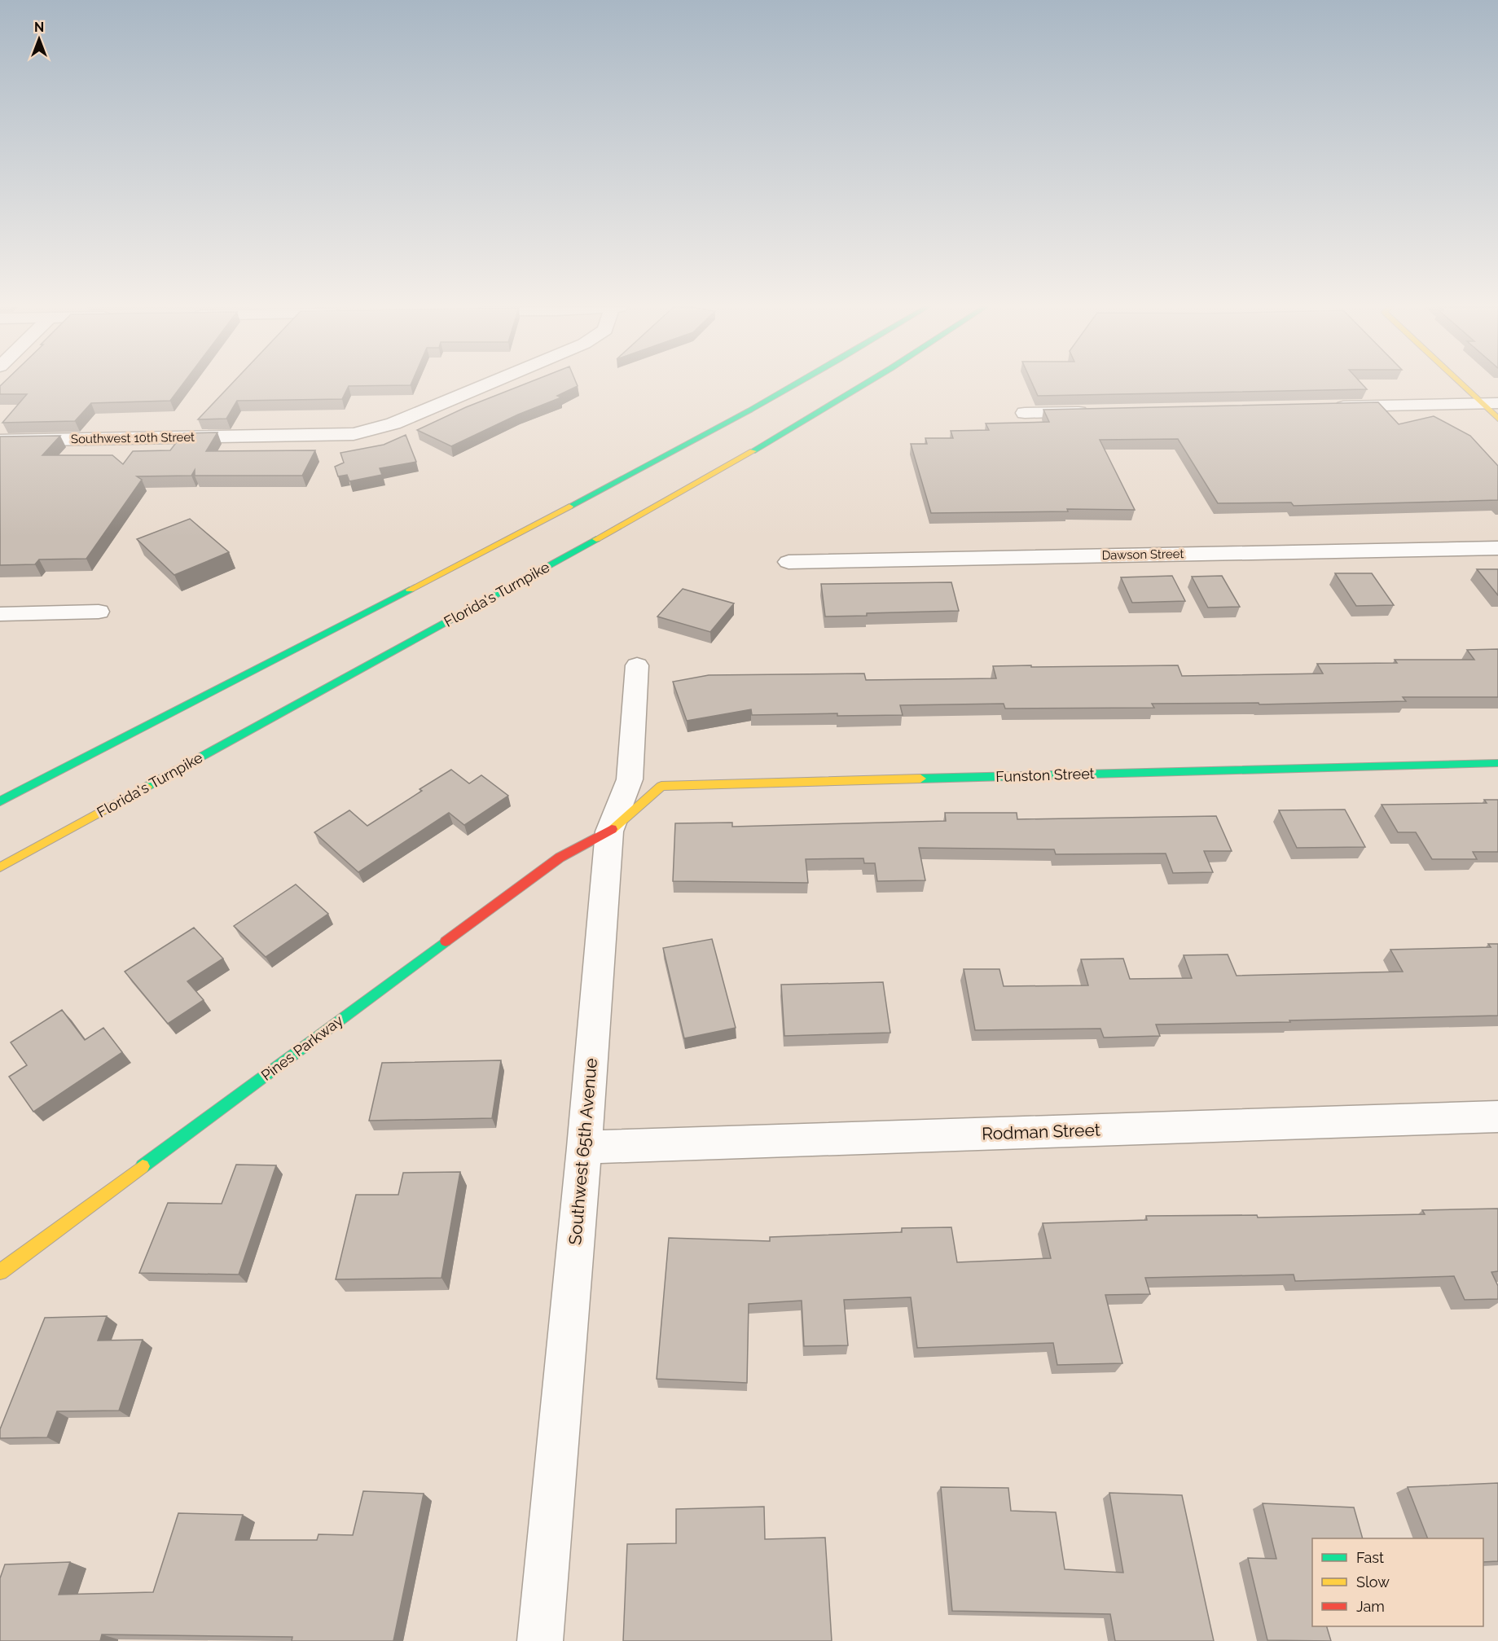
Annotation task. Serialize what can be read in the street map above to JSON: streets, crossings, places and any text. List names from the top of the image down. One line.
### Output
{"streets":{"main road":["Florida's Turnpike","Funston Street","Pines Parkway"],"street":["Southwest 10th Street","Dawson Street","Rodman Street","Southwest 65th Avenue"]},"crossings":[["Funston Street","Pines Parkway"],["Funston Street","Southwest 65th Avenue"],["Pines Parkway","Southwest 65th Avenue"],["Rodman Street","Southwest 65th Avenue"]],"legend":["Fast","Slow","Jam"],"north":"top"}
